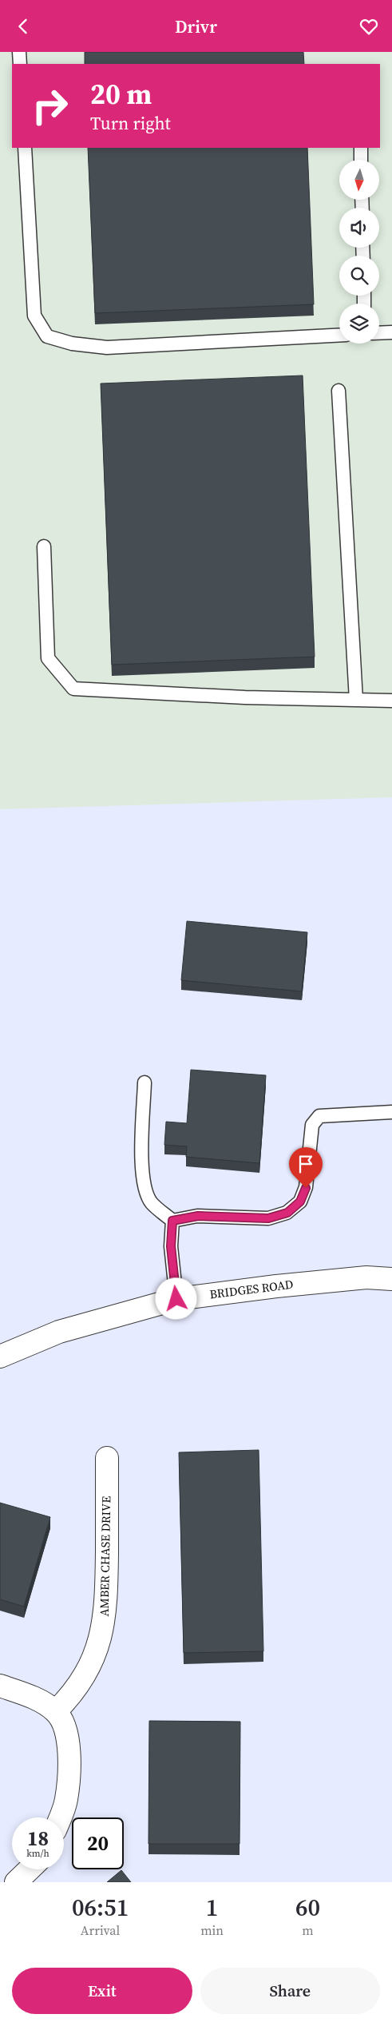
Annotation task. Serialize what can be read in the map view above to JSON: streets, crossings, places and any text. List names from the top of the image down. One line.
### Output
{"streets":{"street":["BRIDGES ROAD","AMBER CHASE DRIVE"]},"north":"bottom","page":{"header":"Drivr","turn":["20 m","Turn right"],"speed":"18 km/h","limit":"20","eta":["06:51","Arrival","1","min","60","m"],"buttons":["Exit","Share"]}}
